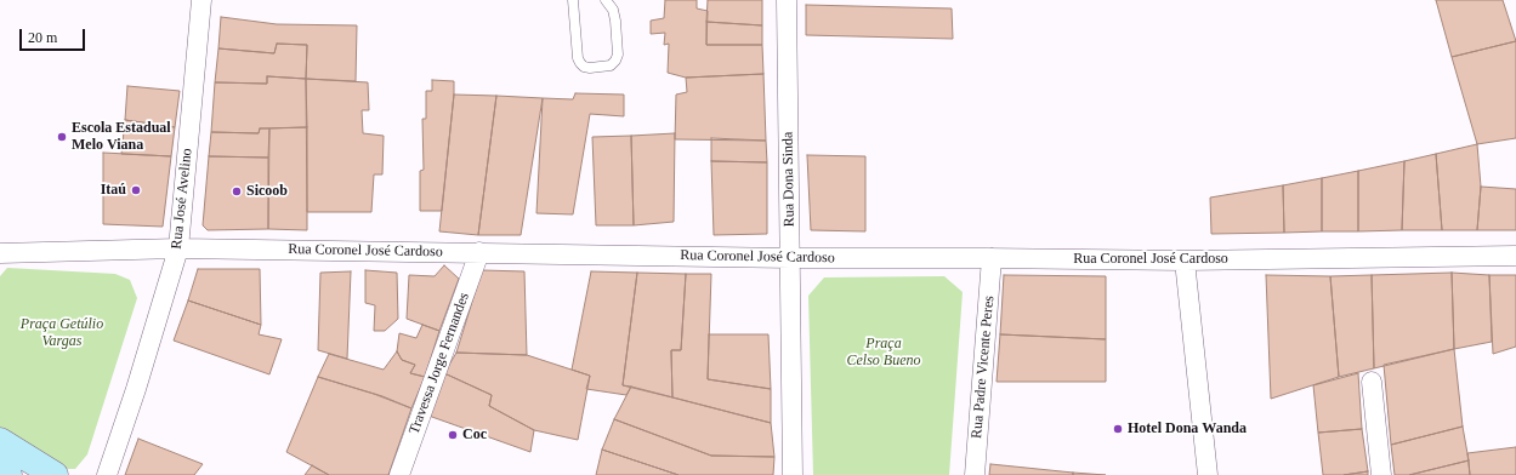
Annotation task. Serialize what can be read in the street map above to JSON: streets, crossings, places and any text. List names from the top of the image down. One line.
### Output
{"streets":{"street":["Rua Dona Sinda","Rua José Avelino","Rua Coronel José Cardoso","Travessa Jorge Fernandes","Rua Padre Vicente Peres"]},"crossings":[["Rua Dona Sinda","Rua Coronel José Cardoso"],["Rua José Avelino","Rua Coronel José Cardoso"],["Rua Coronel José Cardoso","Travessa Jorge Fernandes"],["Rua Coronel José Cardoso","Rua Padre Vicente Peres"]],"parks":["Praça Getúlio Vargas","Praça Celso Bueno"],"places":["Escola Estadual Melo Viana","Itaú","Sicoob","Hotel Dona Wanda","Coc"],"scale_bar":"20 m"}
